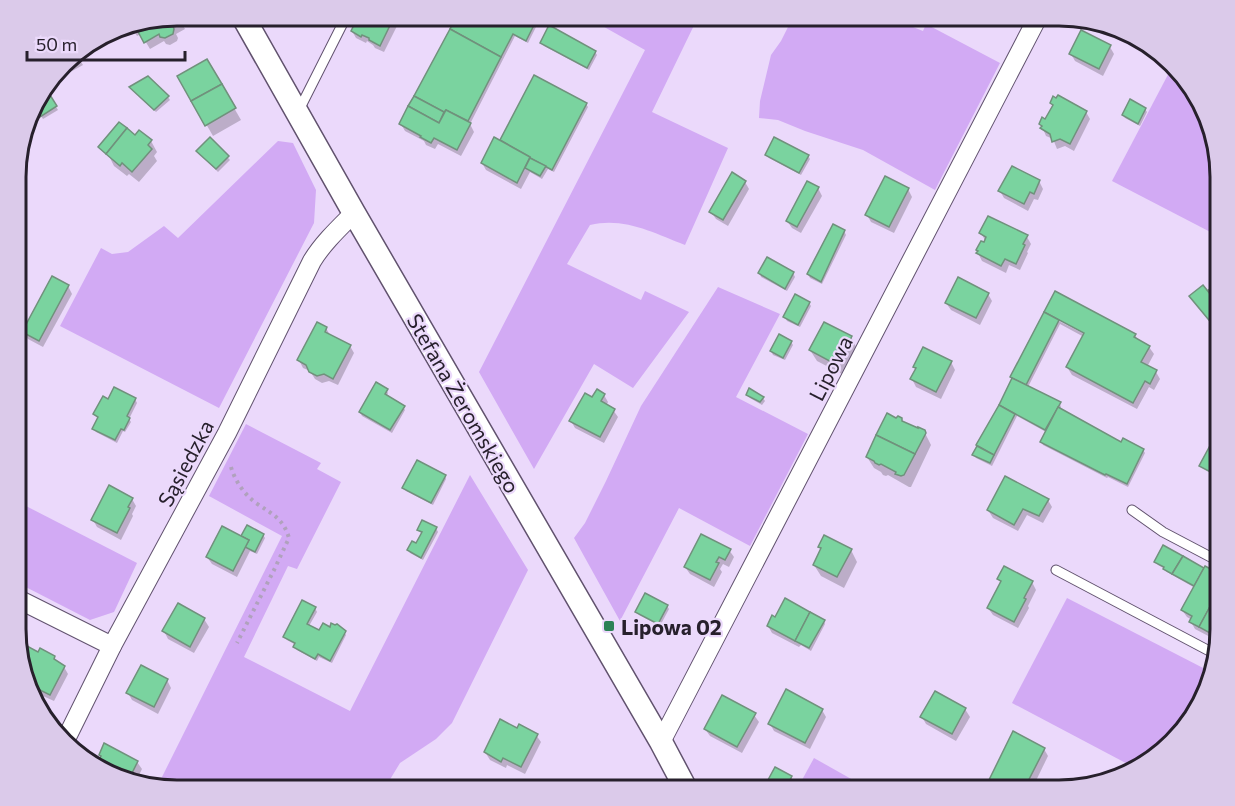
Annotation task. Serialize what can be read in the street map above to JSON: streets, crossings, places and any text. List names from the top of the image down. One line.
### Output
{"streets":{"street":["Lipowa","Stefana Żeromskiego","Sąsiedzka"]},"crossings":[["Lipowa","Stefana Żeromskiego"],["Stefana Żeromskiego","Sąsiedzka"]],"places":{"transit":["Lipowa 02"]},"scale_bar":"50 m"}
